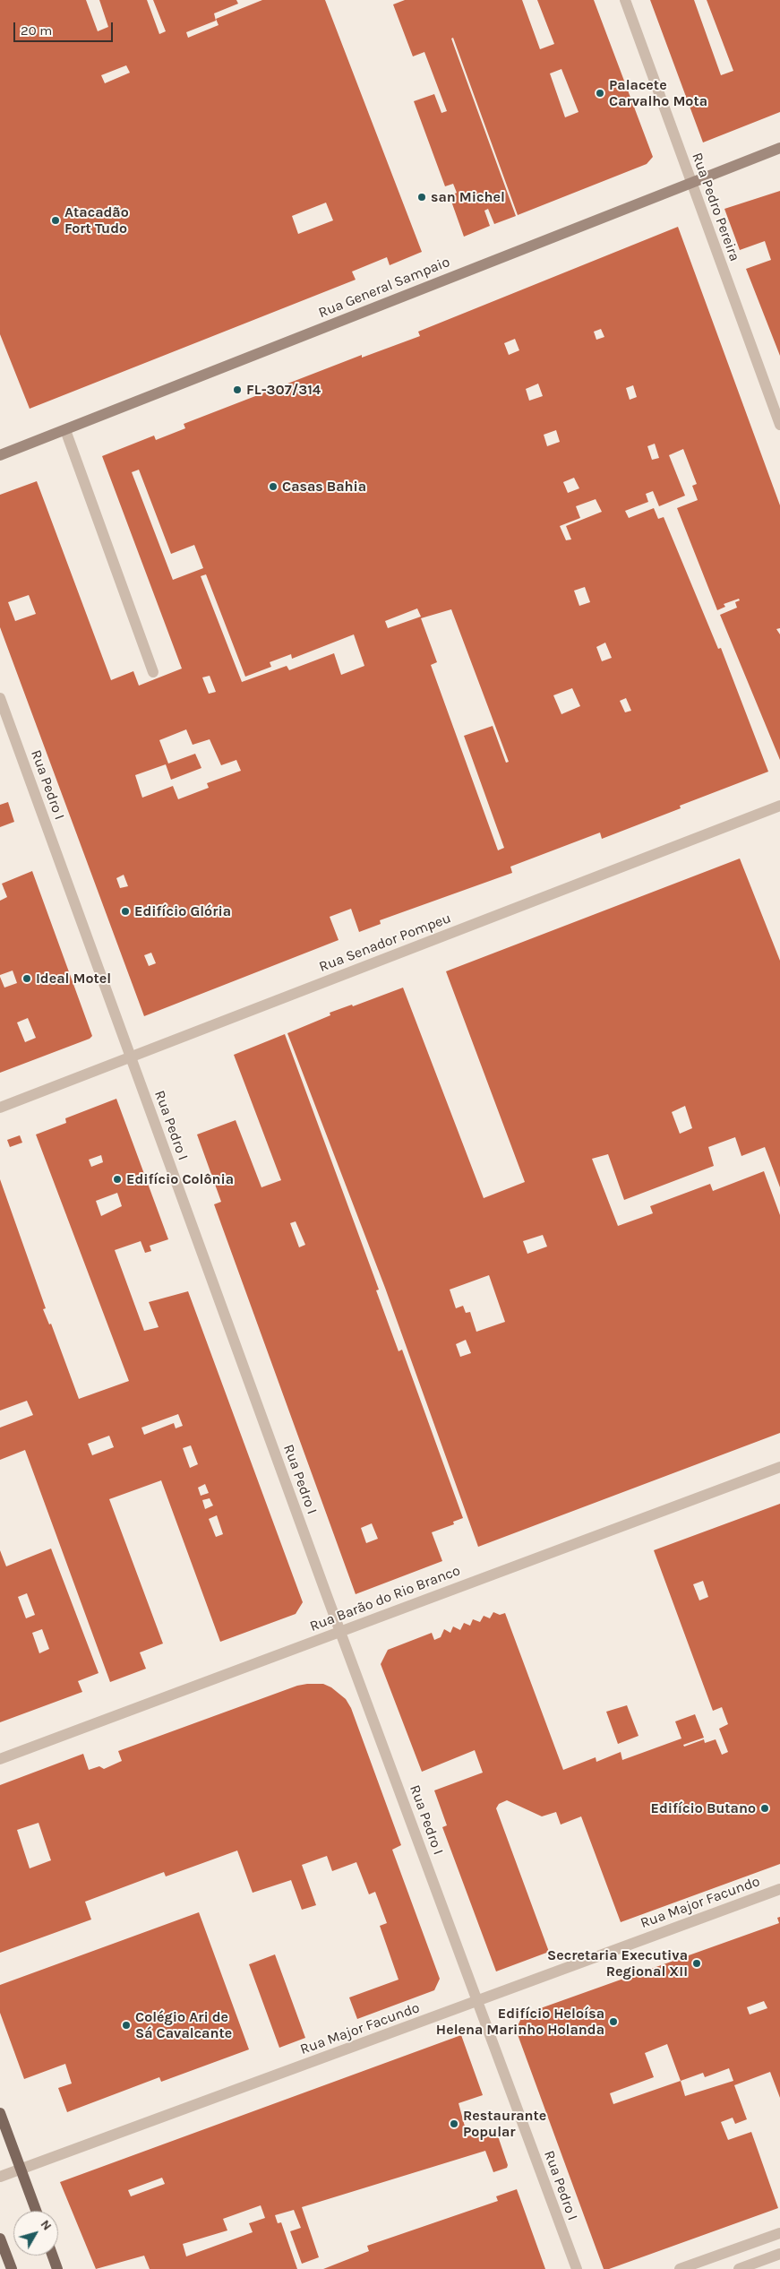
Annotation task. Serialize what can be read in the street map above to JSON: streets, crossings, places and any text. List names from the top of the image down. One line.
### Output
{"streets":{"main road":["Rua General Sampaio"],"street":["Rua Pedro Pereira","Rua Pedro I","Rua Senador Pompeu","Rua Barão do Rio Branco","Rua Major Facundo"]},"crossings":[["Rua Pedro Pereira","Rua General Sampaio"],["Rua Pedro I","Rua Senador Pompeu"],["Rua Pedro I","Rua Barão do Rio Branco"],["Rua Pedro I","Rua Major Facundo"]],"places":["Palacete Carvalho Mota","san Michel","Atacadão Fort Tudo","FL-307/314","Casas Bahia","Edifício Glória","Ideal Motel","Edifício Colônia","Edifício Butano","Secretaria Executiva Regional XII","Edifício Heloísa Helena Marinho Holanda","Colégio Ari de Sá Cavalcante","Restaurante Popular"],"scale_bar":"20 m","north":"top right"}
